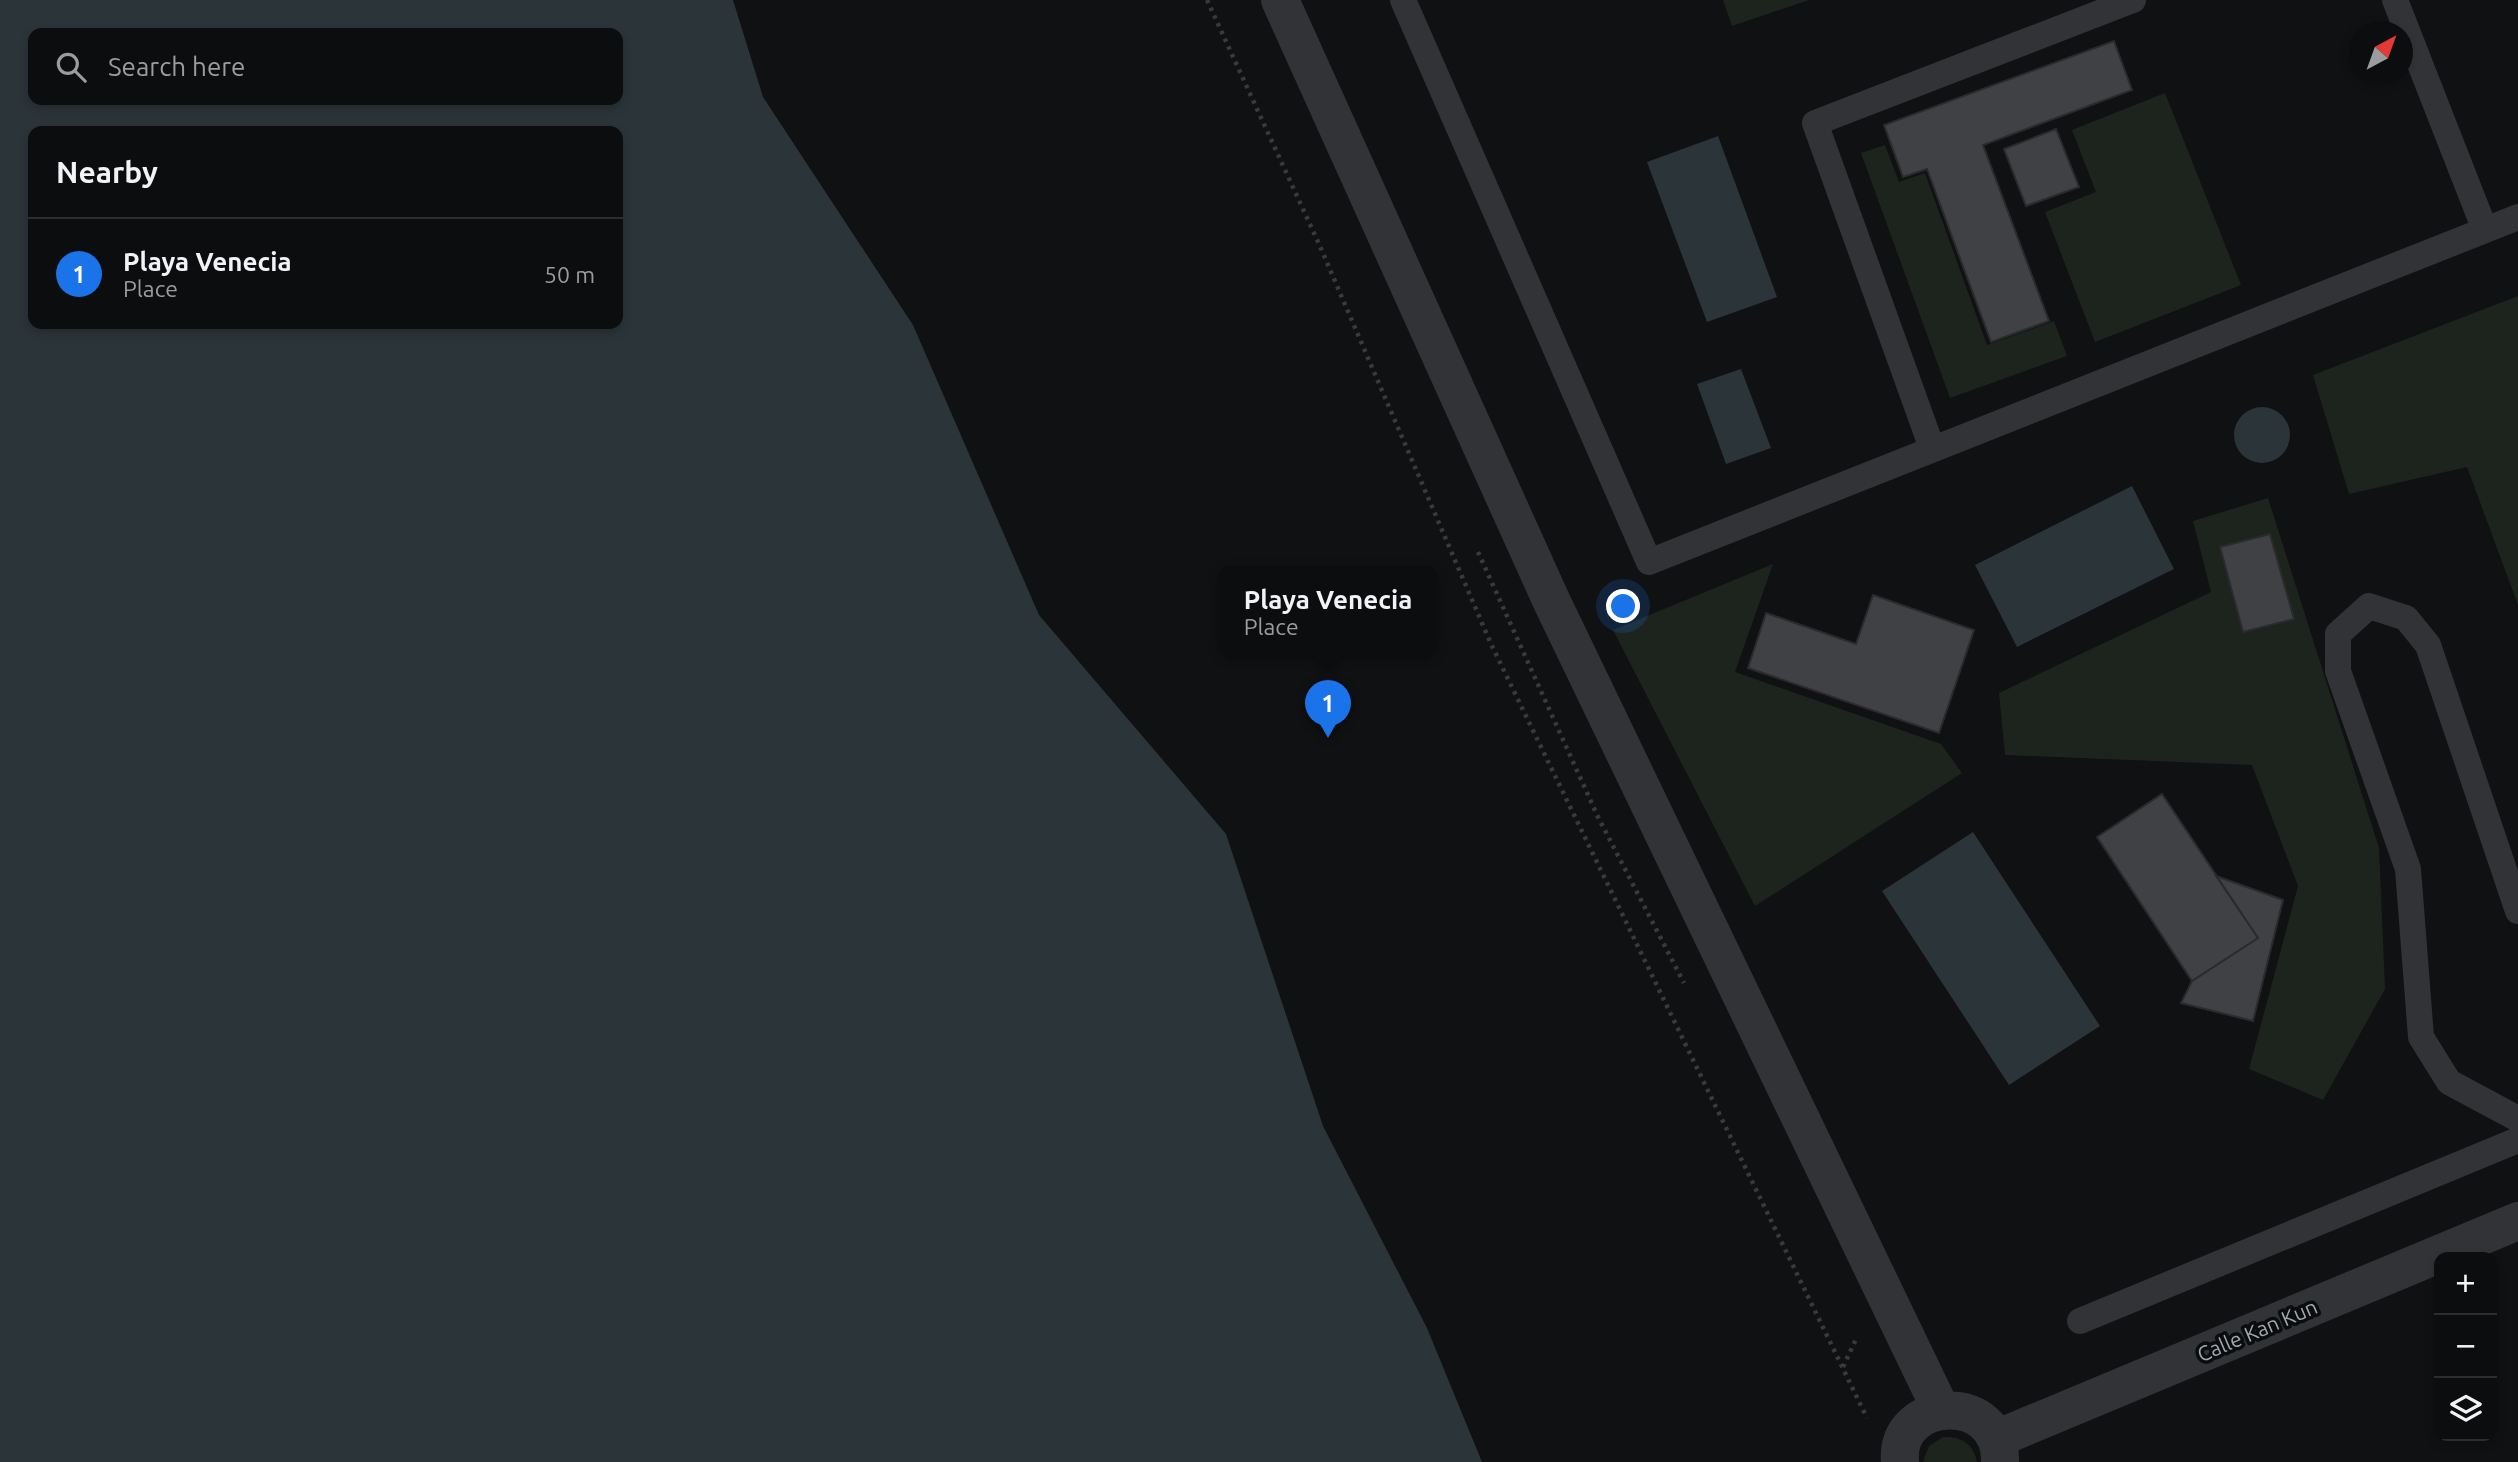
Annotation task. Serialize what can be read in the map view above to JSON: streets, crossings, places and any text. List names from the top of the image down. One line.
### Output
{"streets":{"street":["Calle Kan Kun"]},"north":"top right","page":{"search":"Search here","heading":"Nearby","list":[{"mark":"1","name":"Playa Venecia","note":"Place","value":"50 m"}],"popup":["Playa Venecia","Place"],"pins":"1","map_buttons":["+","−"]}}
